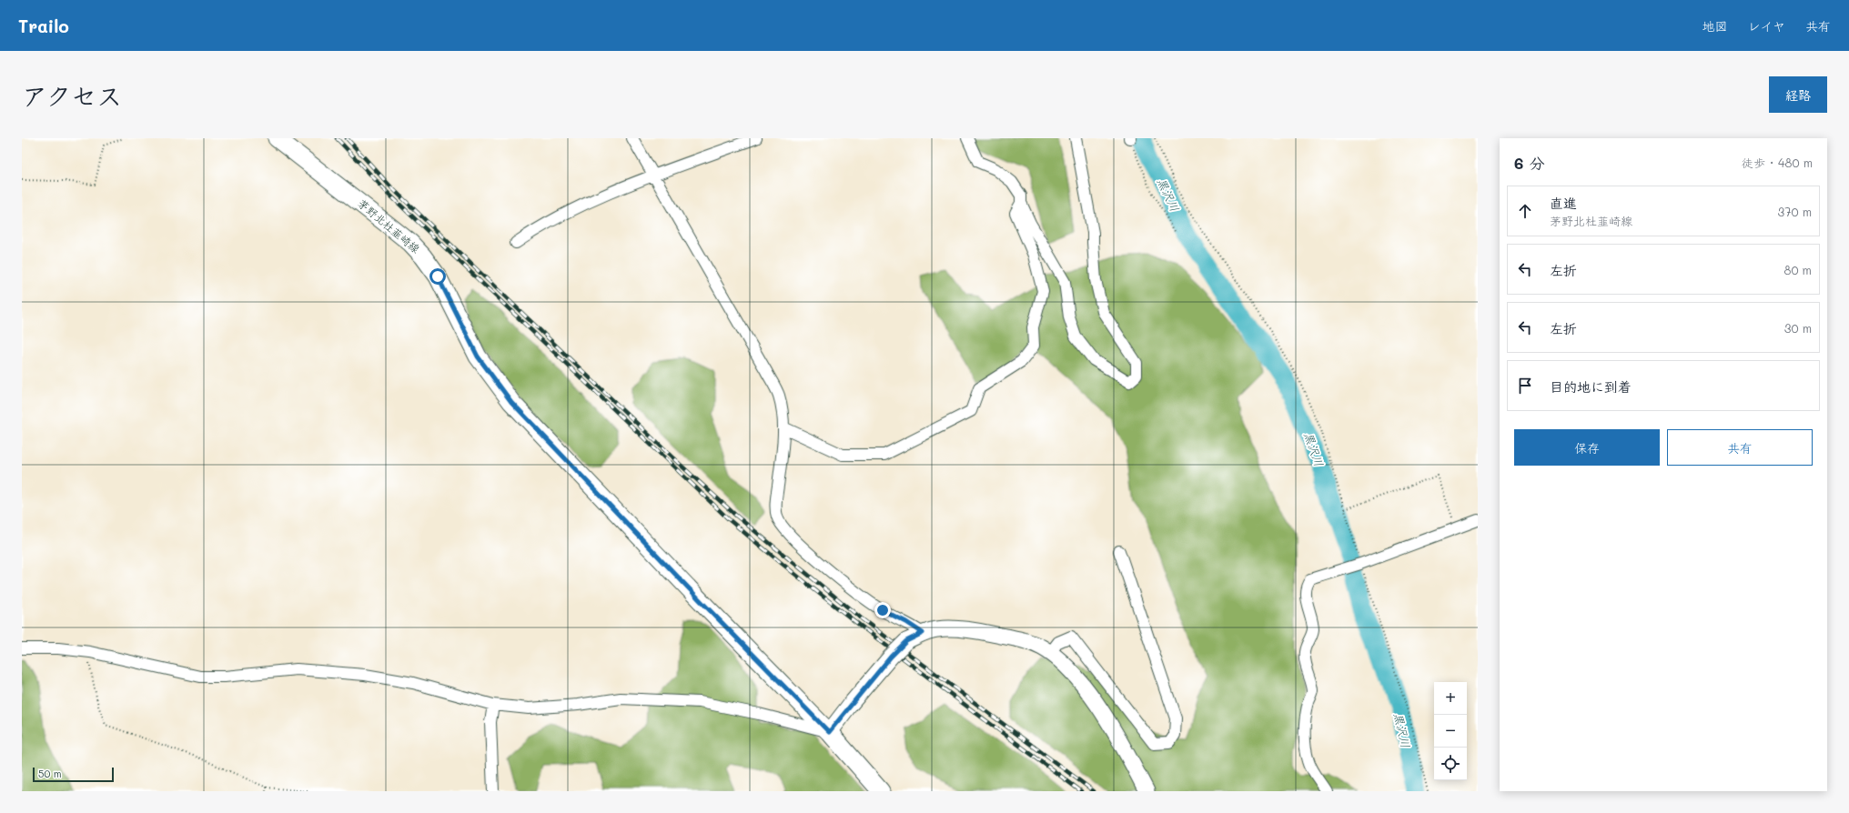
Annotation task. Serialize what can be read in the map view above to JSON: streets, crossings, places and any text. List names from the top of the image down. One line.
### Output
{"streets":{"main road":["茅野北杜韮崎線"]},"water":["黒沢川"],"scale_bar":"50 m","page":{"header":"Trailo","nav":["地図","レイヤ","共有"],"title":"アクセス","buttons":["経路",["保存","共有"]],"heading":["6 分","徒歩 · 480 m"],"list":[["直進","茅野北杜韮崎線","370 m"],["左折","80 m"],["左折","30 m"],"目的地に到着"],"map_buttons":["+","−"],"scale":"50 m"}}
